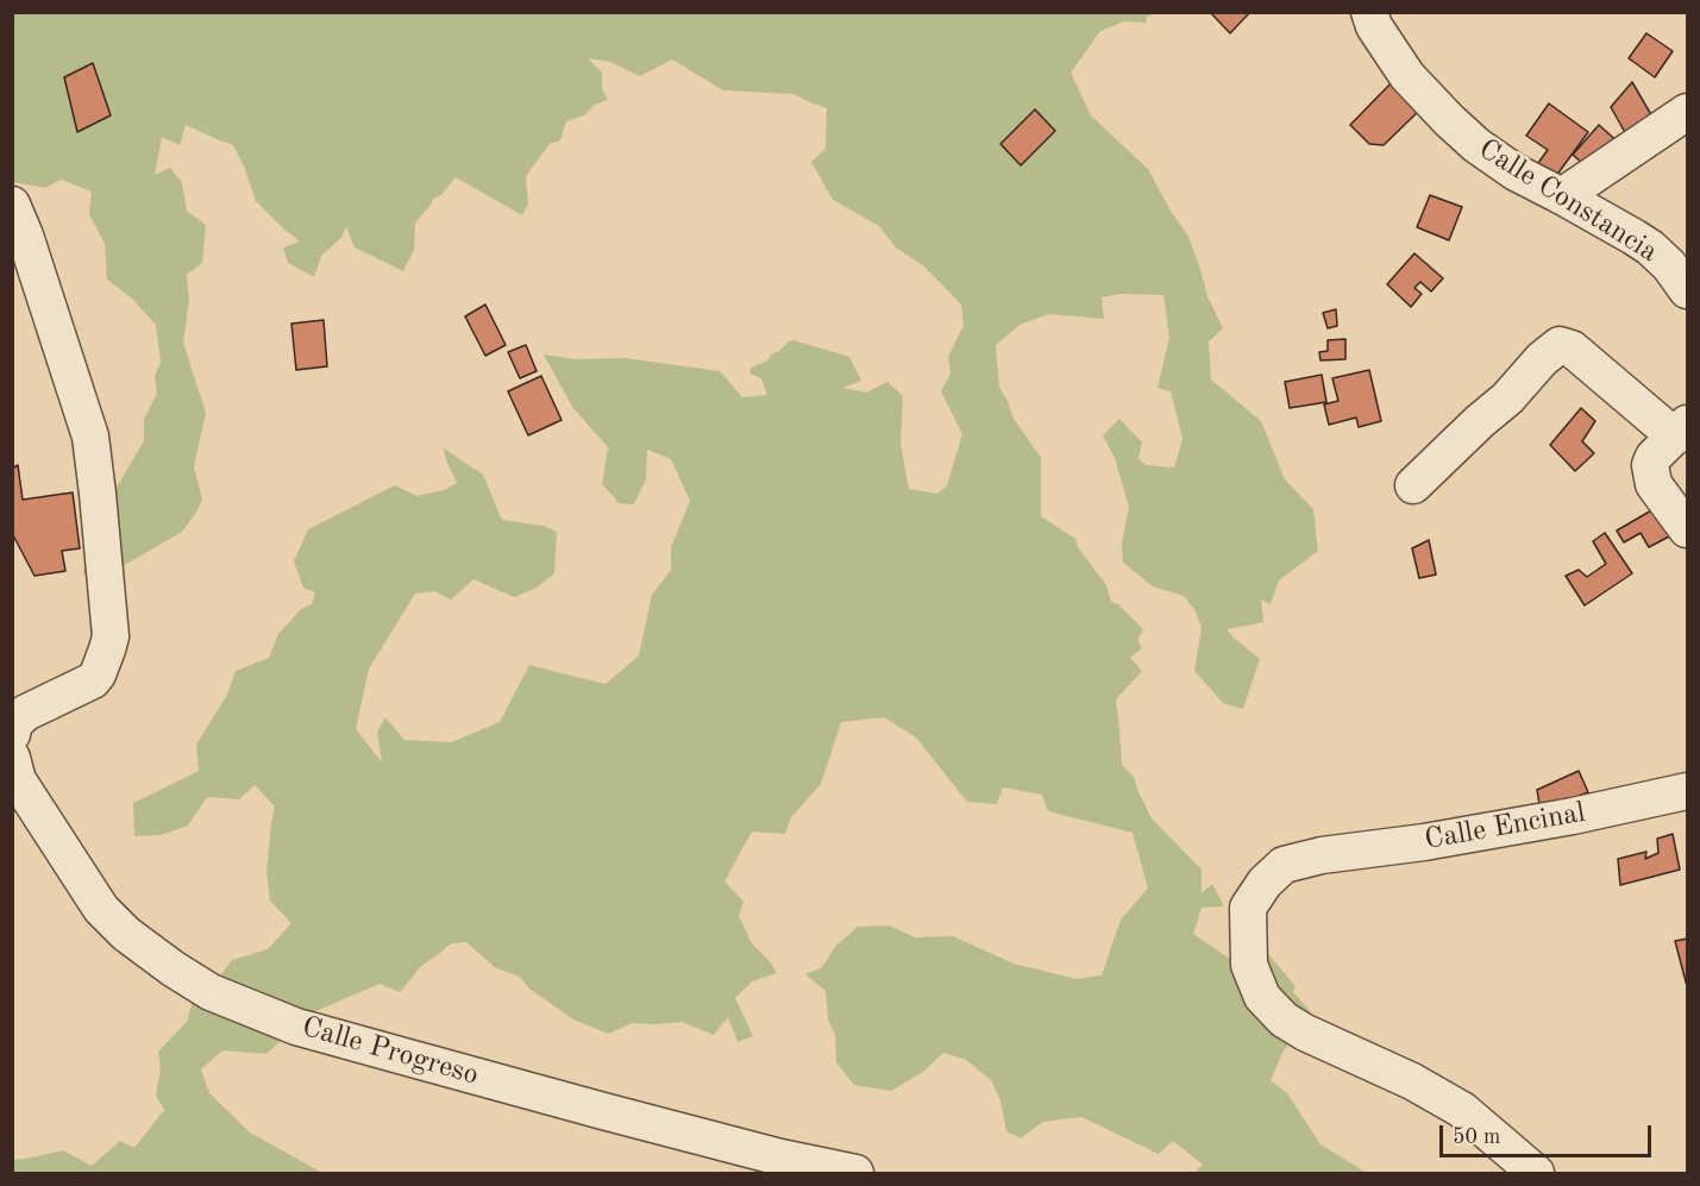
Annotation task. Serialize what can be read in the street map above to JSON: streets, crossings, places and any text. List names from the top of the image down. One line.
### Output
{"streets":{"street":["Calle Constancia","Calle Encinal","Calle Progreso"]},"scale_bar":"50 m"}
